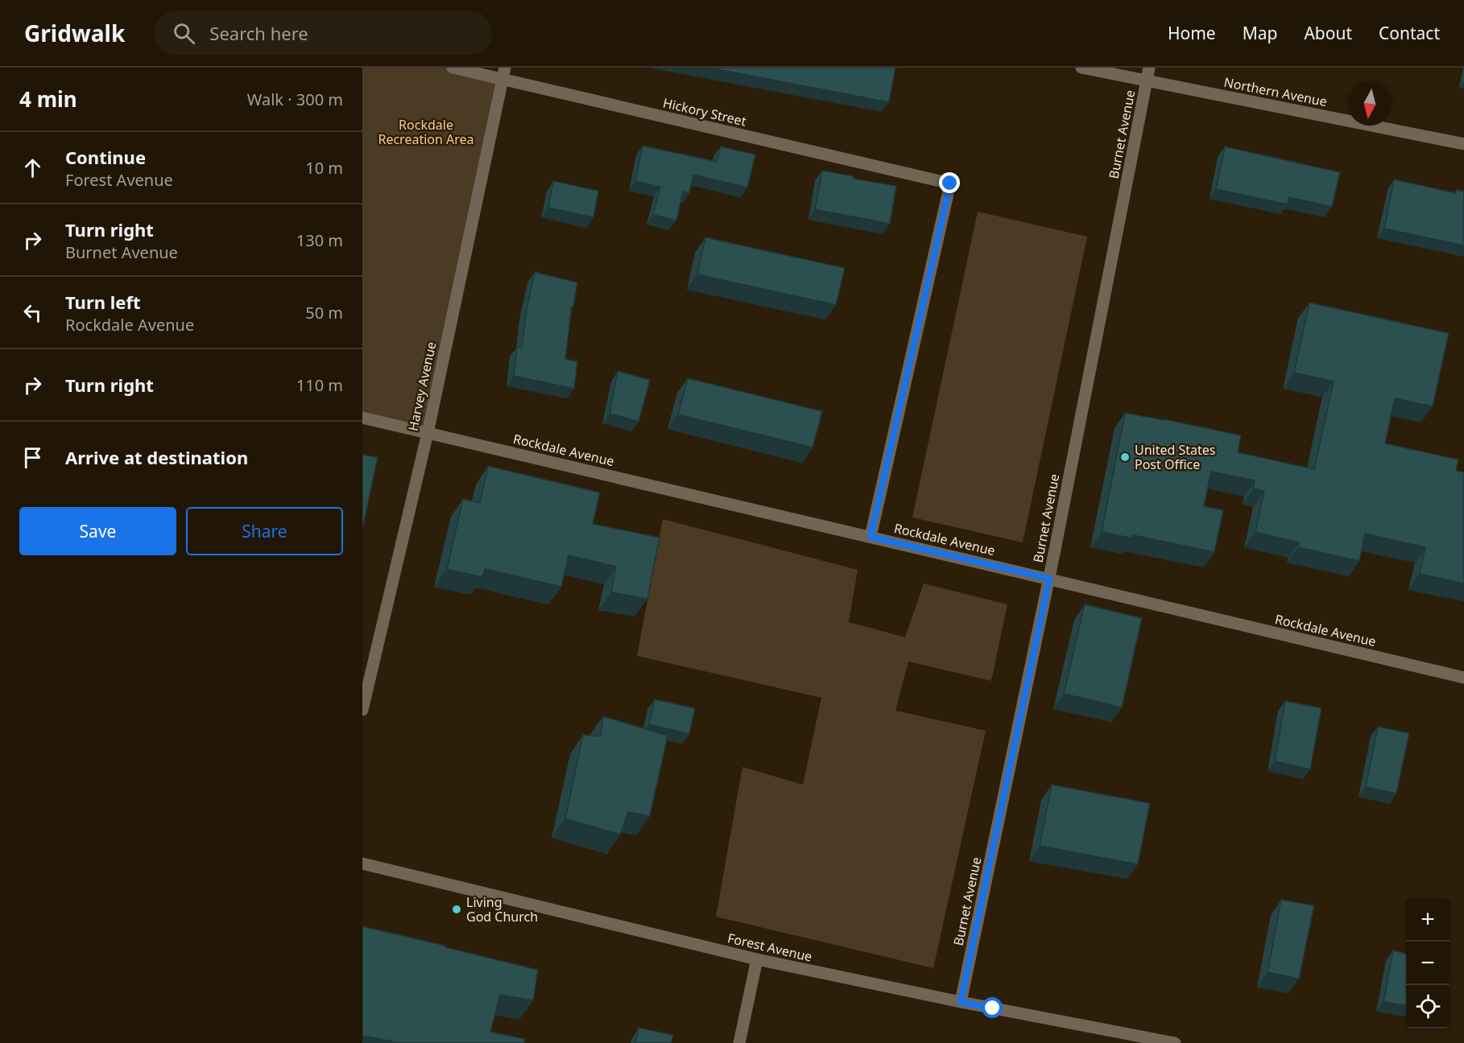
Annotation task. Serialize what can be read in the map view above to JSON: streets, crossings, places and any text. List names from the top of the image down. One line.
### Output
{"streets":{"street":["Northern Avenue","Hickory Street","Burnet Avenue","Harvey Avenue","Rockdale Avenue","Forest Avenue"]},"crossings":[["Northern Avenue","Burnet Avenue"],["Hickory Street","Harvey Avenue"],["Hickory Street","Rockdale Avenue"],["Burnet Avenue","Rockdale Avenue"],["Burnet Avenue","Forest Avenue"],["Harvey Avenue","Rockdale Avenue"]],"parks":["Rockdale Recreation Area"],"places":["United States Post Office","Living God Church"],"north":"bottom","page":{"header":"Gridwalk","search":"Search here","nav":["Home","Map","About","Contact"],"heading":["4 min","Walk · 300 m"],"list":[["Continue","Forest Avenue","10 m"],["Turn right","Burnet Avenue","130 m"],["Turn left","Rockdale Avenue","50 m"],["Turn right","110 m"],"Arrive at destination"],"buttons":["Save","Share"],"map_buttons":["+","−"]}}
